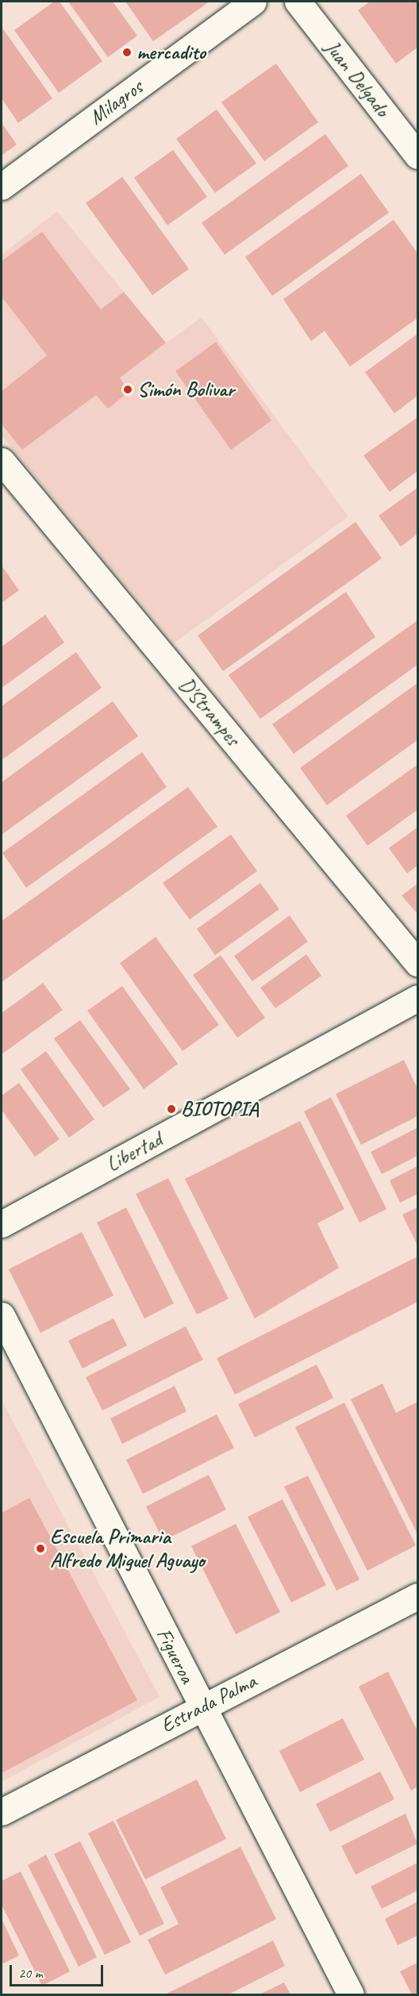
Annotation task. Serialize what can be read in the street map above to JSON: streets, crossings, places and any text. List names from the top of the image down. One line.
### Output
{"streets":{"street":["Juan Delgado","Milagros","D'Strampes","Libertad","Figueroa","Estrada Palma"]},"crossings":[["Figueroa","Estrada Palma"]],"places":["mercadito","Simón Bolivar","BIOTOPIA","Escuela Primaria Alfredo Miguel Aguayo"],"scale_bar":"20 m"}
